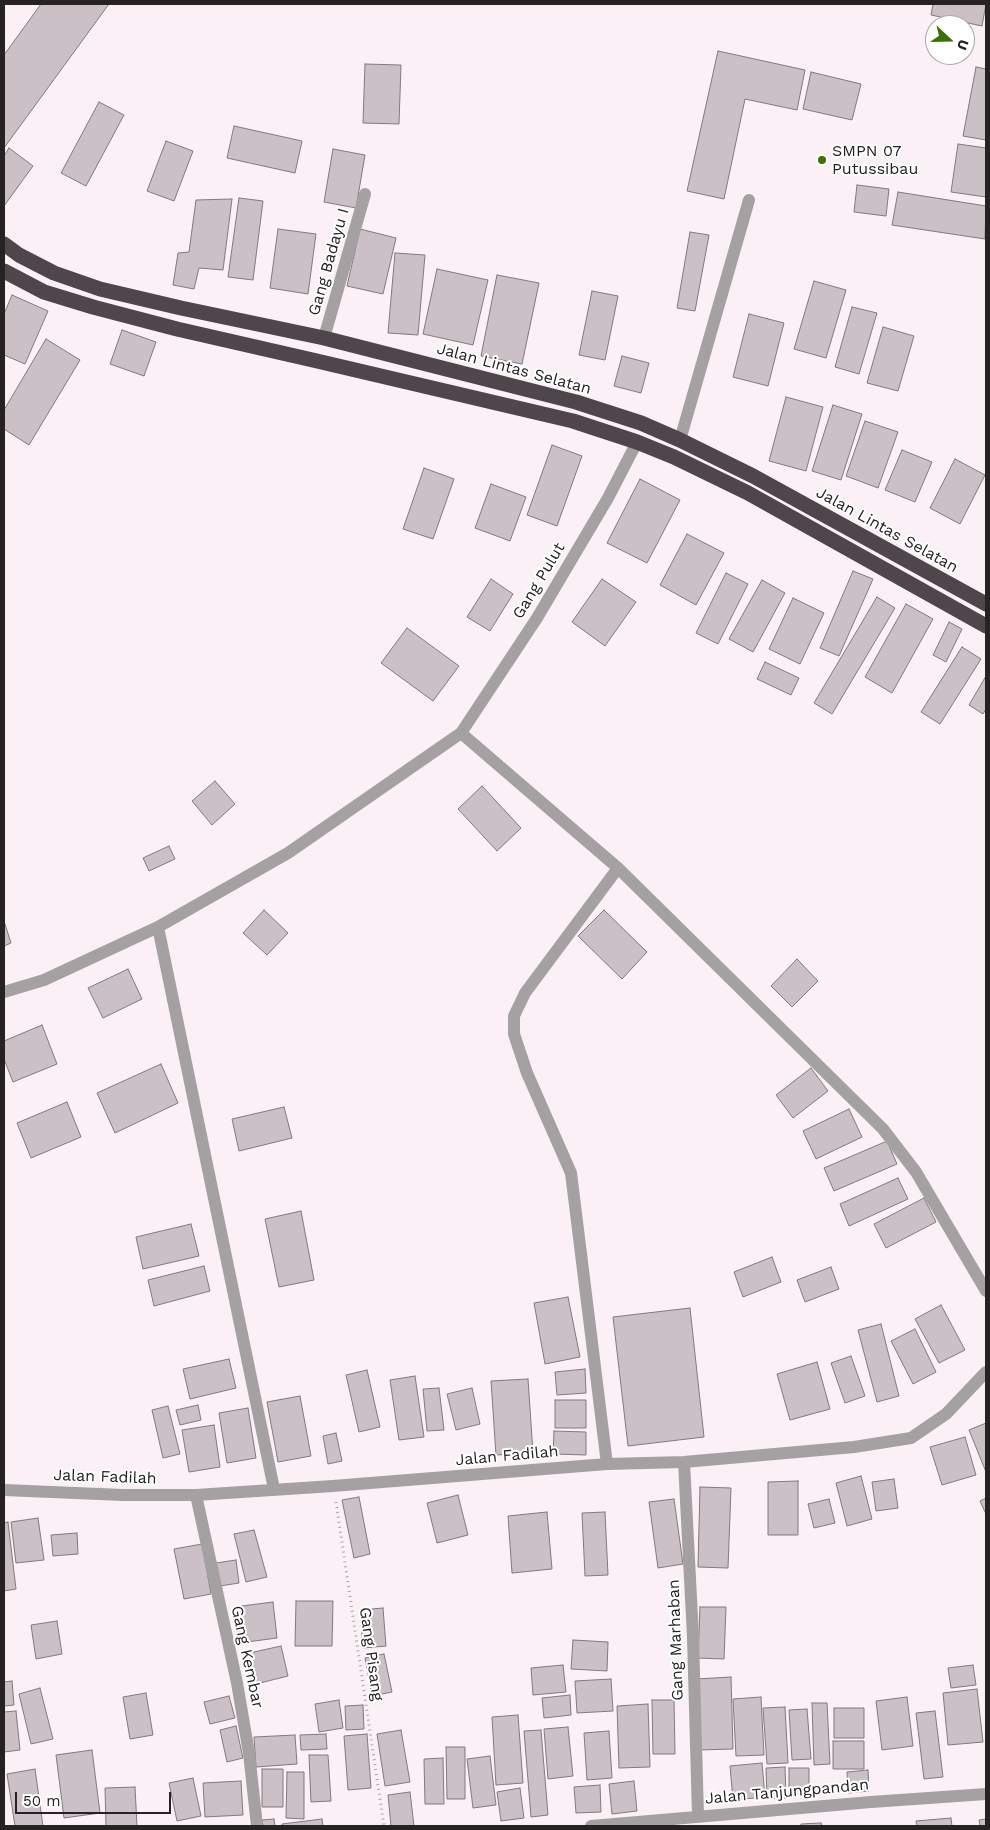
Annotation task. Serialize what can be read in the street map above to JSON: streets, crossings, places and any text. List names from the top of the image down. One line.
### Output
{"streets":{"highway":["Jalan Lintas Selatan"],"street":["Gang Badayu I","Gang Pulut","Jalan Fadilah","Gang Marhaban","Gang Kembar","Jalan Tanjungpandan"],"path":["Gang Pisang"]},"crossings":[["Gang Badayu I","Jalan Lintas Selatan"],["Jalan Fadilah","Gang Marhaban"],["Jalan Fadilah","Gang Pisang"],["Jalan Fadilah","Gang Kembar"],["Gang Marhaban","Jalan Tanjungpandan"]],"places":["SMPN 07 Putussibau"],"scale_bar":"50 m","north":"right"}
